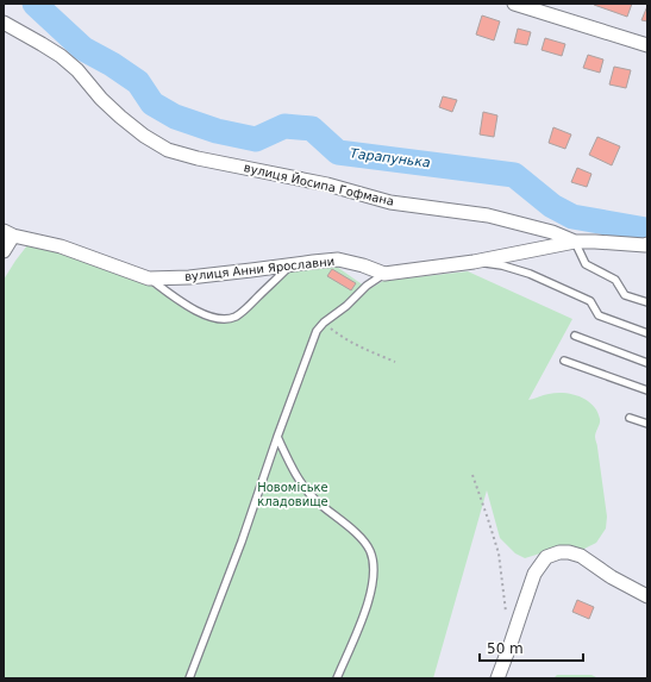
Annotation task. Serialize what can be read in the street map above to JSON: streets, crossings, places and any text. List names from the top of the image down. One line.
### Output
{"streets":{"street":["вулиця Йосипа Гофмана","вулиця Анни Ярославни"]},"crossings":[["вулиця Йосипа Гофмана","вулиця Анни Ярославни"]],"water":["Тарапунька"],"parks":["Новоміське кладовище"],"scale_bar":"50 m"}
